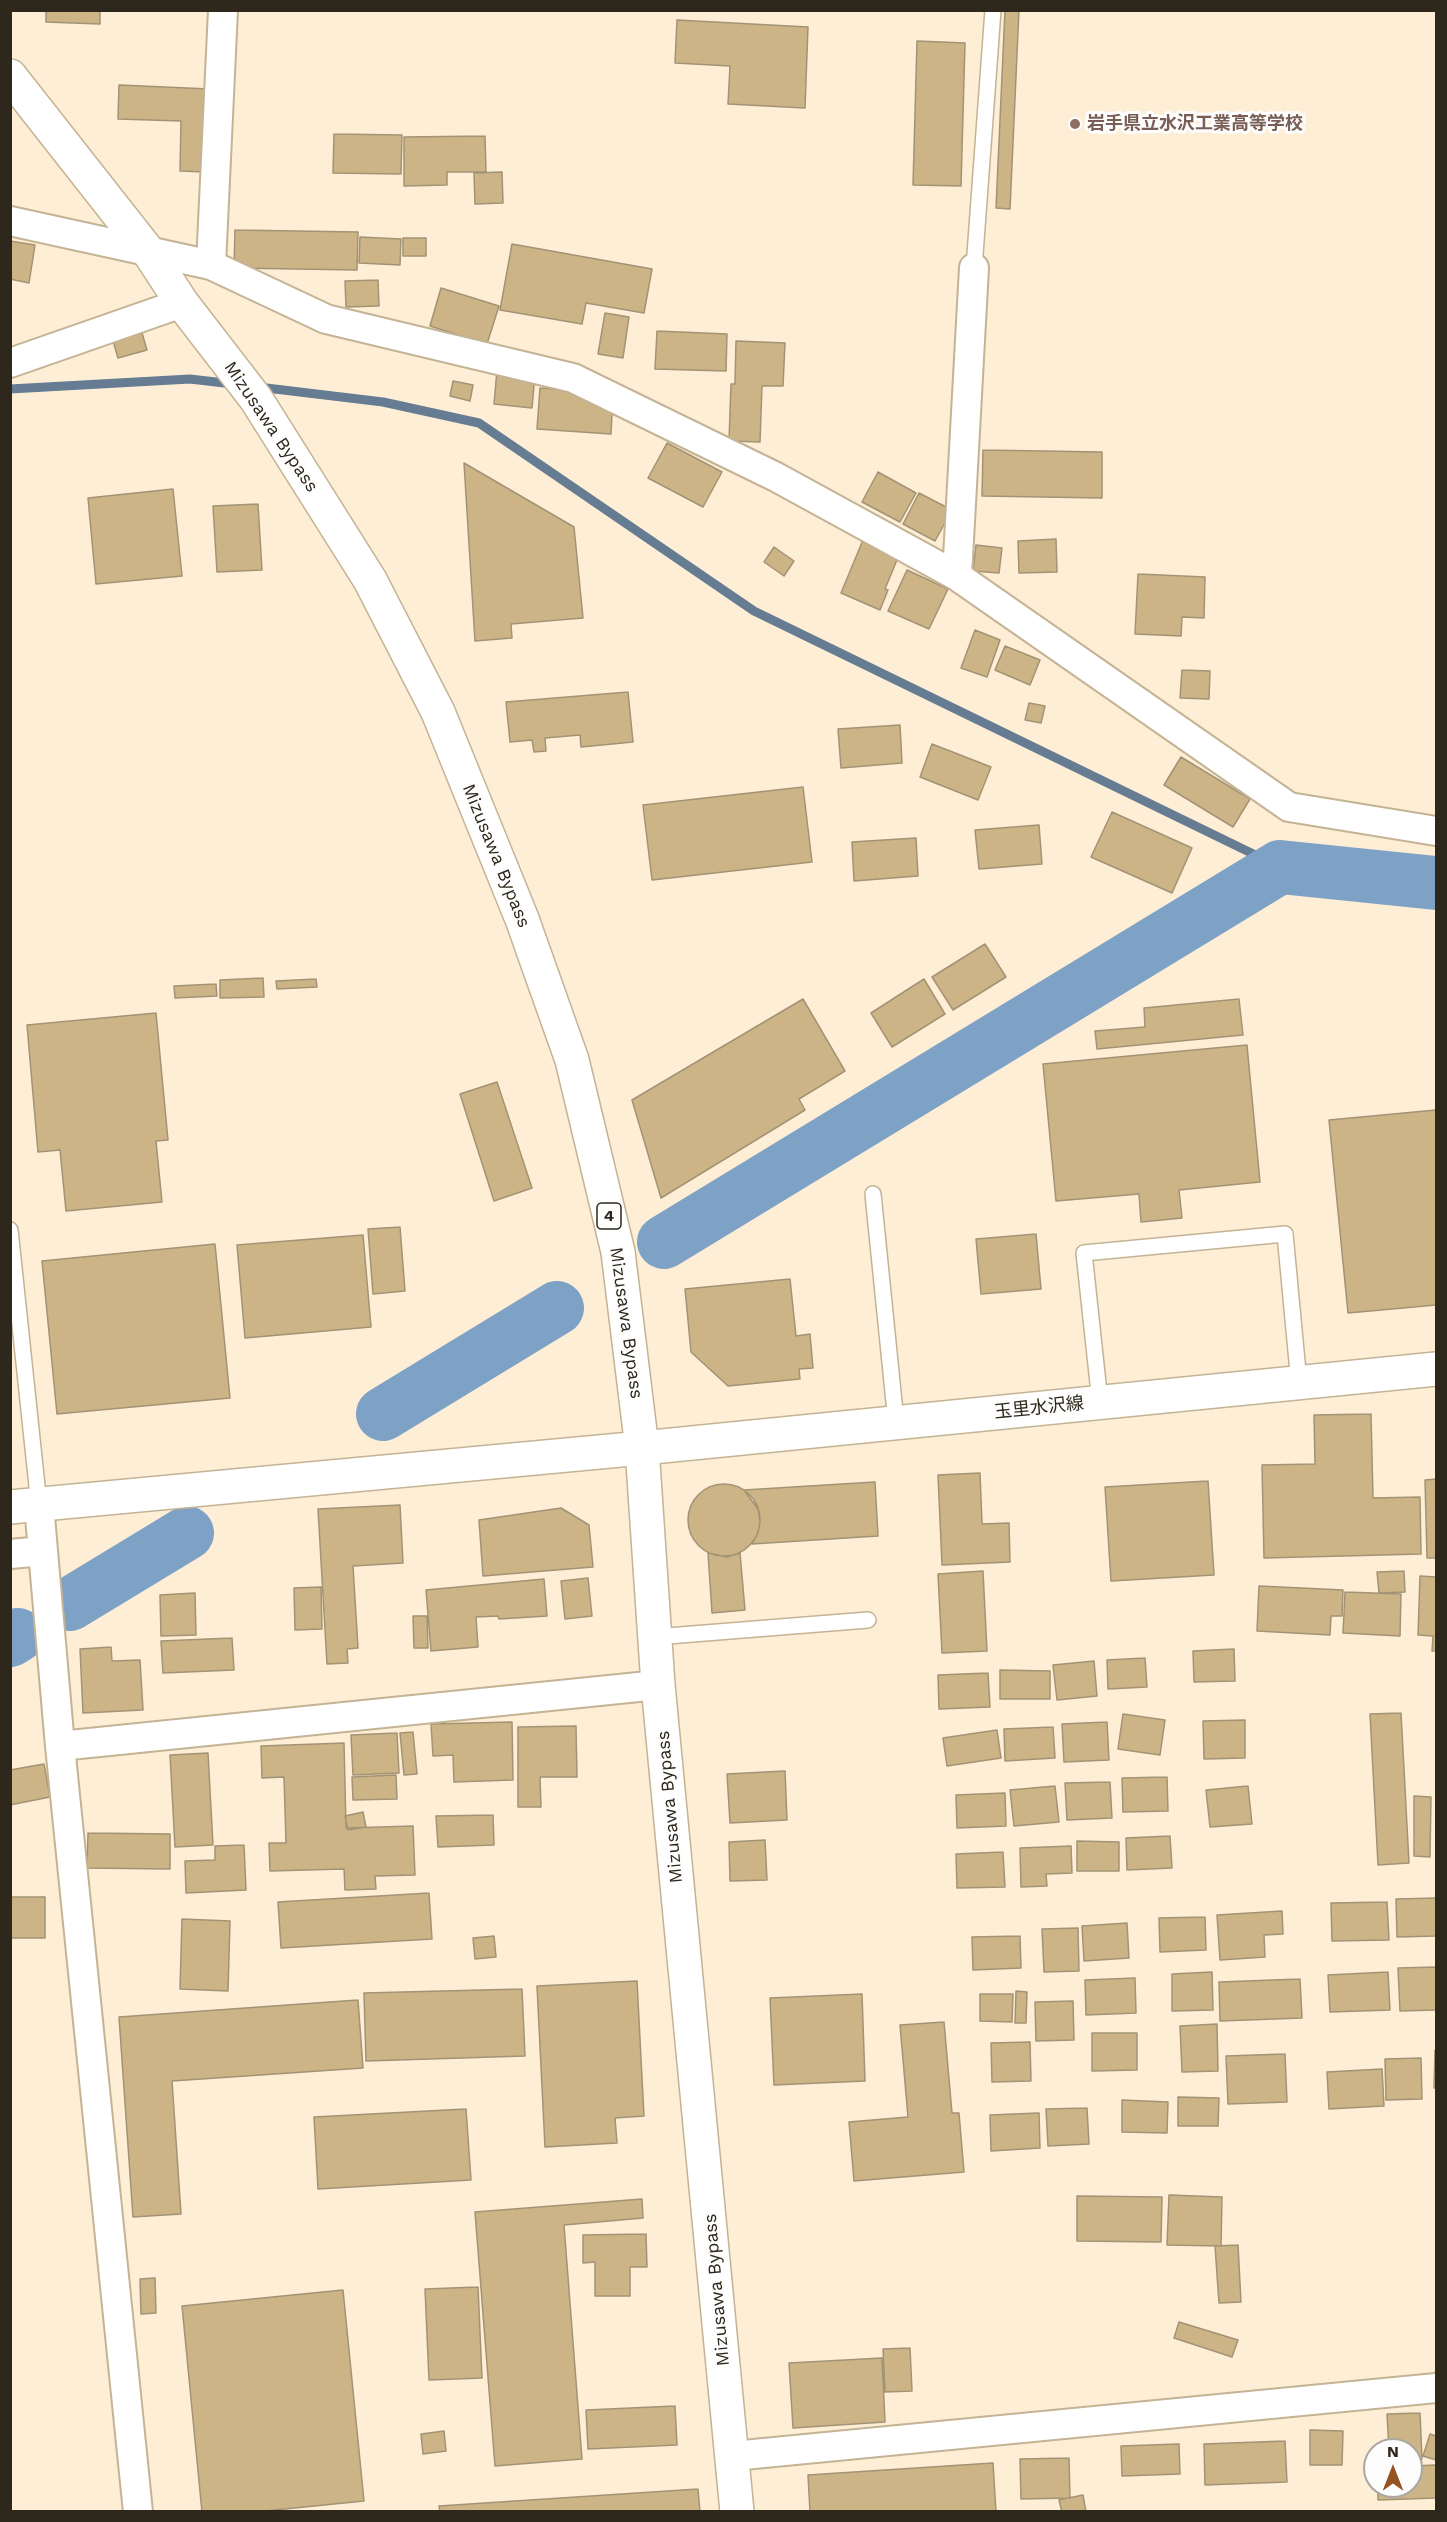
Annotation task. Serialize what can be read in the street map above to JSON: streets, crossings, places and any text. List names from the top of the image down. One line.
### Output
{"streets":{"main road":["Mizusawa Bypass","4","玉里水沢線"]},"crossings":[["Mizusawa Bypass","玉里水沢線"]],"places":["岩手県立水沢工業高等学校"],"north":"top"}
